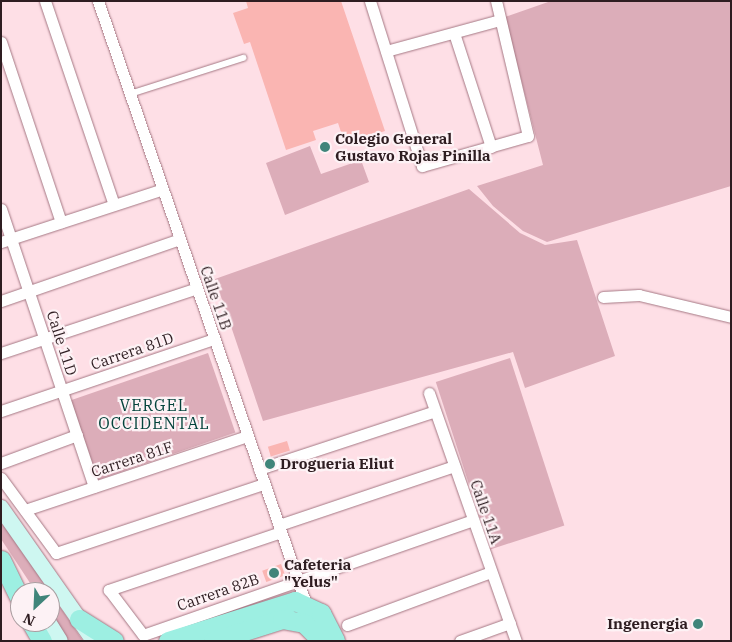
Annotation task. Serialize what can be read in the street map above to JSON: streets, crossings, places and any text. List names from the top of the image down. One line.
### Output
{"streets":{"street":["Calle 11B","Calle 11D","Carrera 81D","Carrera 81F","Calle 11A","Carrera 82B"]},"crossings":[["Calle 11B","Carrera 81D"],["Calle 11B","Carrera 81F"],["Calle 11B","Carrera 82B"],["Calle 11D","Carrera 81D"],["Calle 11D","Carrera 81F"],["Calle 11A","Carrera 82B"]],"districts":["VERGEL OCCIDENTAL"],"places":["Colegio General Gustavo Rojas Pinilla","Drogueria Eliut","Cafeteria \"Yelus\"","Ingenergia"],"north":"bottom left"}
